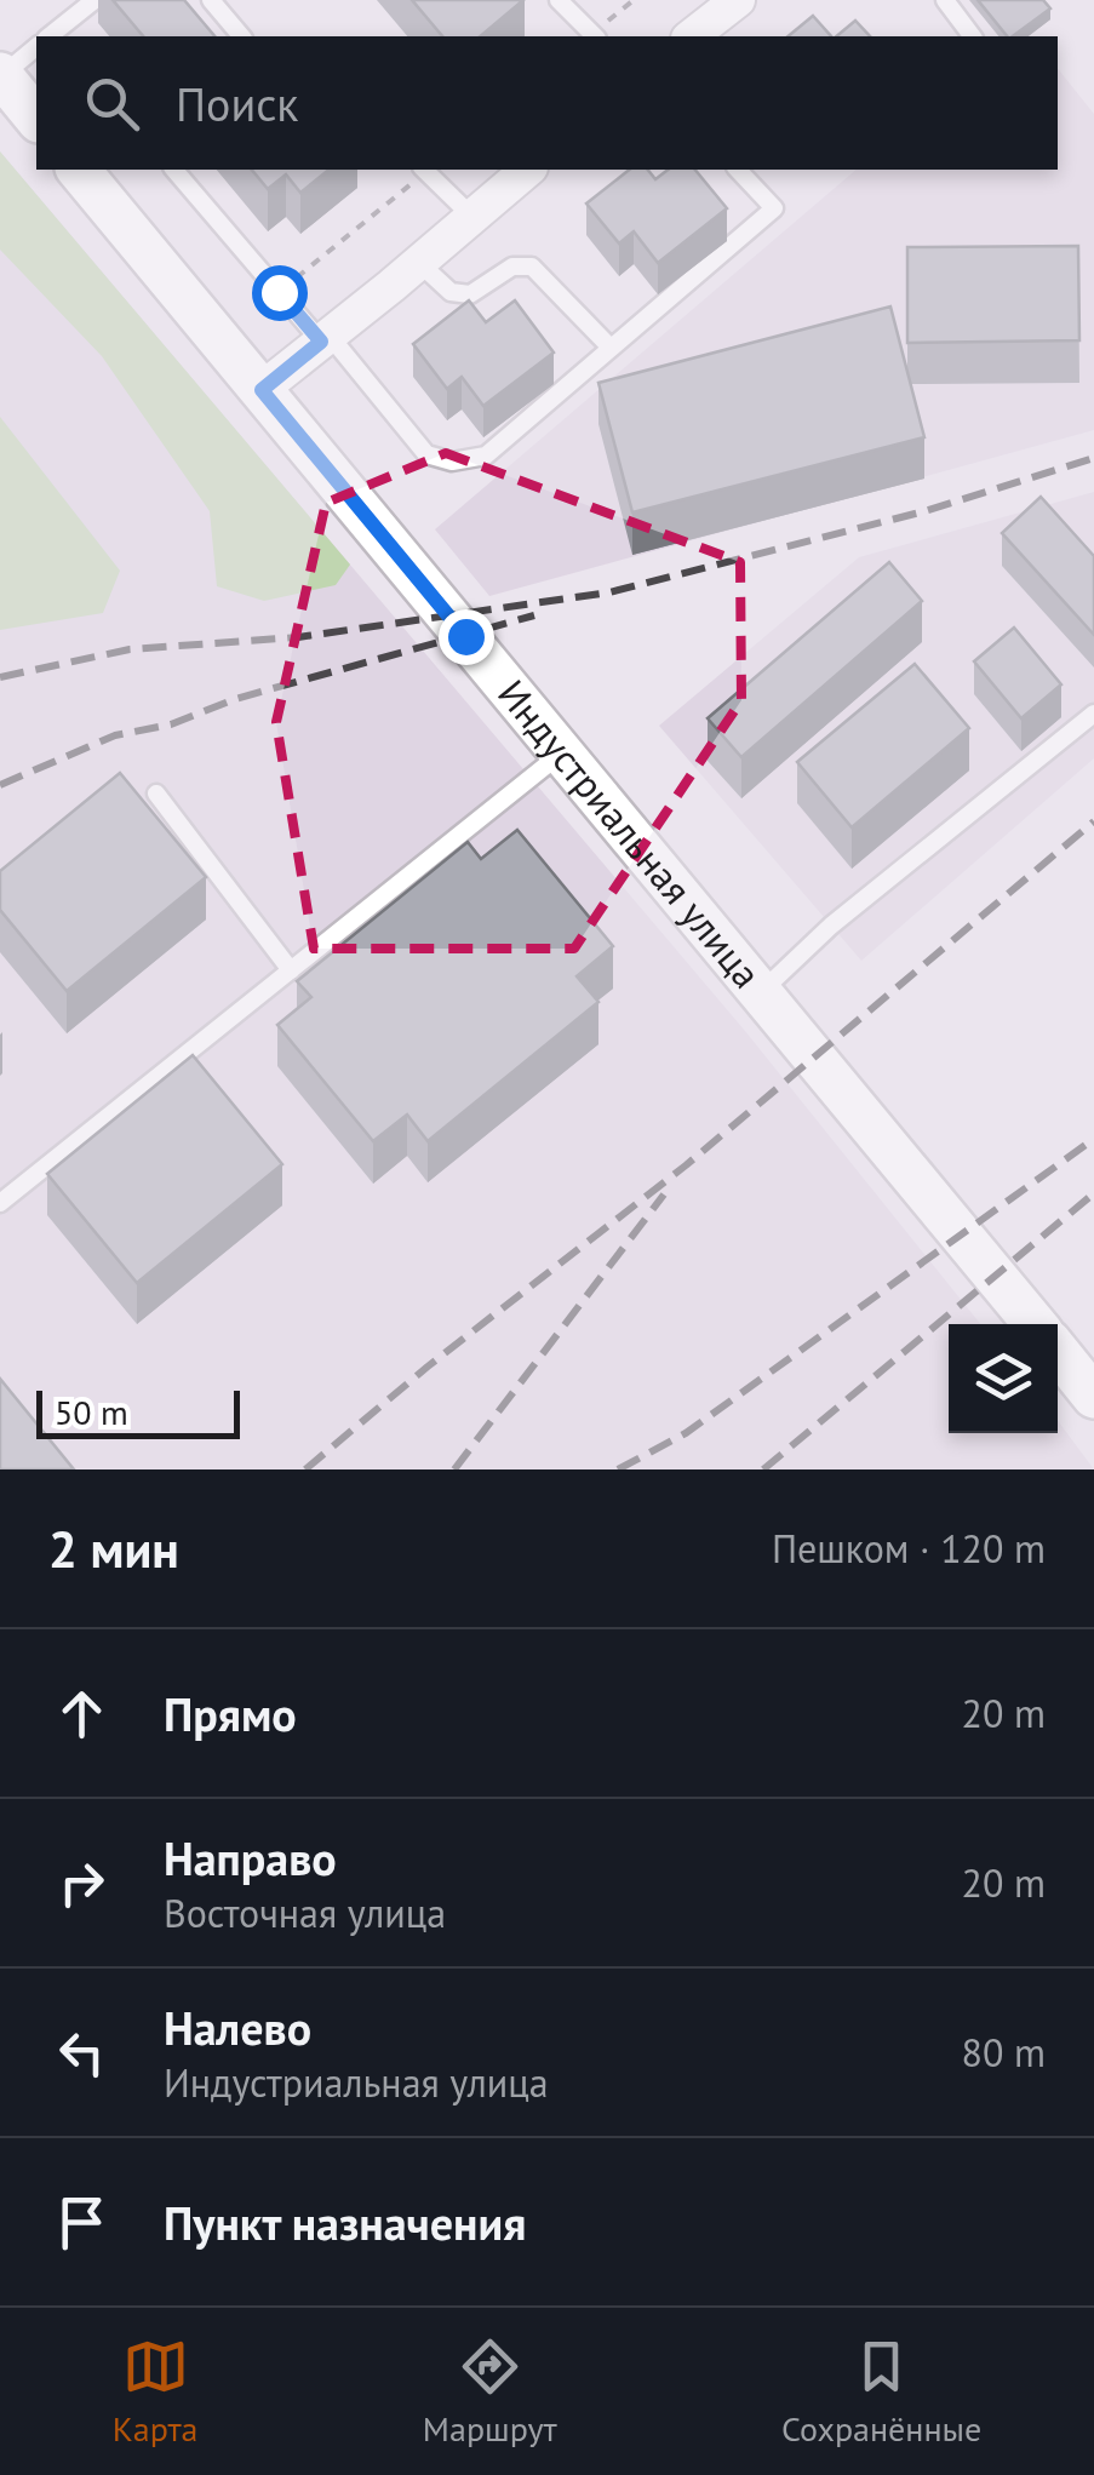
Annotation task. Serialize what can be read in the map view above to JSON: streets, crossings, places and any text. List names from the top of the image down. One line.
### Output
{"streets":{"street":["Индустриальная улица"]},"scale_bar":"50 m","page":{"search":"Поиск","scale":"50 m","heading":["2 мин","Пешком · 120 m"],"list":[["Прямо","20 m"],["Направо","Восточная улица","20 m"],["Налево","Индустриальная улица","80 m"],"Пункт назначения"],"nav":["Карта","Маршрут","Сохранённые"]}}
